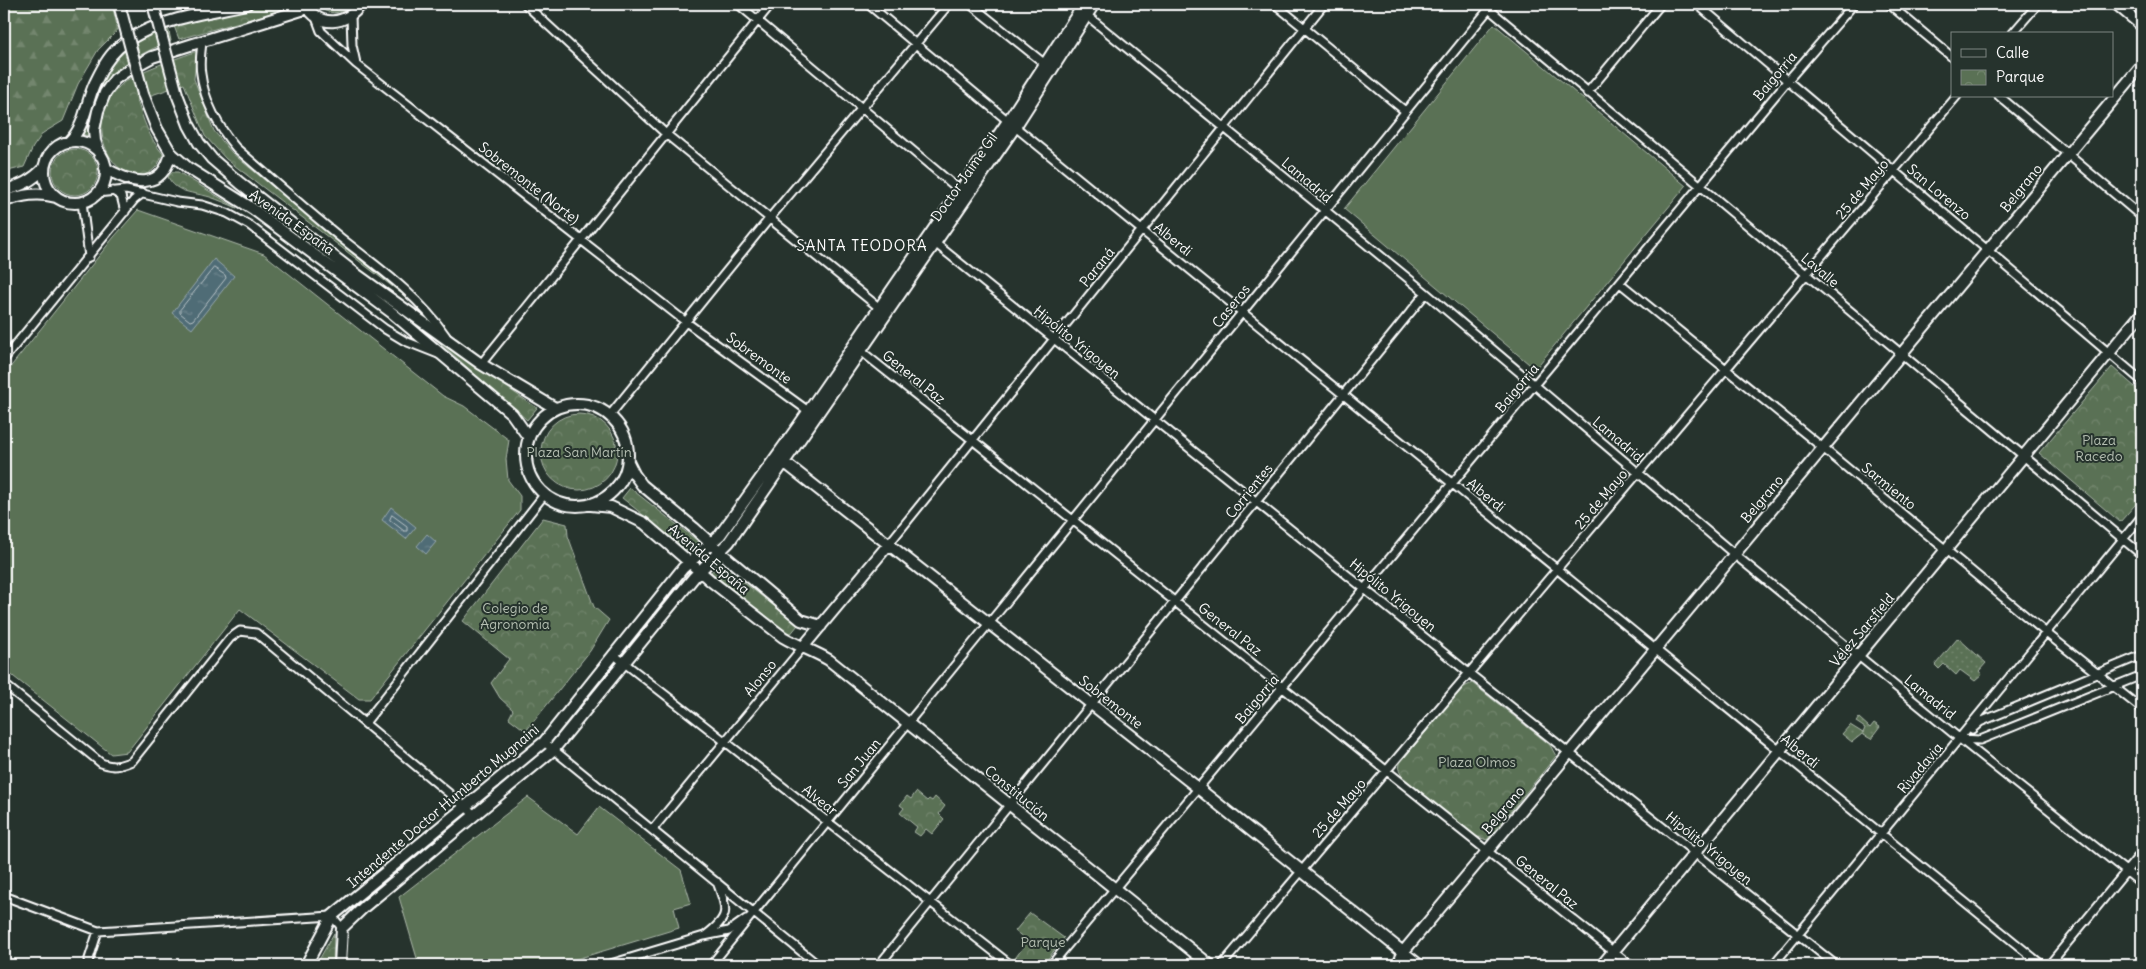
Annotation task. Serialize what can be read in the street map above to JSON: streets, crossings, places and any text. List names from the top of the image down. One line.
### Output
{"streets":{"main road":["Doctor Jaime Gil","Belgrano","Avenida España","Sobremonte","Vélez Sarsfield","Alonso","Constitución","Intendente Doctor Humberto Mugnaini"],"street":["Baigorria","Lamadrid","Sobremonte (Norte)","25 de Mayo","San Lorenzo","Alberdi","Paraná","Lavalle","Caseros","Hipólito Yrigoyen","General Paz","Sarmiento","Corrientes","San Juan","Rivadavia","Alvear"]},"crossings":[["Baigorria","Lamadrid"],["Baigorria","San Lorenzo"],["Baigorria","Alberdi"],["Baigorria","Lavalle"],["Baigorria","Hipólito Yrigoyen"],["Baigorria","Sobremonte"],["Baigorria","General Paz"],["Baigorria","Sarmiento"],["Baigorria","Constitución"],["Doctor Jaime Gil","Lamadrid"],["Doctor Jaime Gil","Alberdi"],["Doctor Jaime Gil","Hipólito Yrigoyen"],["Doctor Jaime Gil","Sobremonte"],["Doctor Jaime Gil","General Paz"],["Doctor Jaime Gil","Intendente Doctor Humberto Mugnaini"],["Lamadrid","Belgrano"],["Lamadrid","25 de Mayo"],["Lamadrid","Paraná"],["Lamadrid","Caseros"],["Lamadrid","Corrientes"],["Lamadrid","Vélez Sarsfield"],["Lamadrid","Rivadavia"],["Sobremonte (Norte)","Sobremonte"],["Belgrano","San Lorenzo"],["Belgrano","Alberdi"],["Belgrano","Lavalle"],["Belgrano","Hipólito Yrigoyen"],["Belgrano","Sobremonte"],["Belgrano","General Paz"],["Belgrano","Sarmiento"],["25 de Mayo","San Lorenzo"],["25 de Mayo","Alberdi"],["25 de Mayo","Lavalle"],["25 de Mayo","Hipólito Yrigoyen"],["25 de Mayo","Sobremonte"],["25 de Mayo","General Paz"],["25 de Mayo","Sarmiento"],["San Lorenzo","Vélez Sarsfield"],["Avenida España","Alonso"],["Avenida España","Constitución"],["Avenida España","Intendente Doctor Humberto Mugnaini"],["Alberdi","Paraná"],["Alberdi","Caseros"],["Alberdi","Corrientes"],["Alberdi","Vélez Sarsfield"],["Alberdi","Rivadavia"],["Paraná","Hipólito Yrigoyen"],["Paraná","Sobremonte"],["Paraná","General Paz"],["Paraná","Alonso"],["Lavalle","Caseros"],["Lavalle","Vélez Sarsfield"],["Lavalle","Rivadavia"],["Caseros","Hipólito Yrigoyen"],["Caseros","Sobremonte"],["Caseros","General Paz"],["Caseros","San Juan"],["Hipólito Yrigoyen","Corrientes"],["Hipólito Yrigoyen","Vélez Sarsfield"],["Hipólito Yrigoyen","Rivadavia"],["Sobremonte","Corrientes"],["Sobremonte","Alonso"],["Sobremonte","San Juan"],["Sobremonte","Intendente Doctor Humberto Mugnaini"],["General Paz","Corrientes"],["General Paz","Vélez Sarsfield"],["Sarmiento","Vélez Sarsfield"],["Sarmiento","Rivadavia"],["Corrientes","Constitución"],["Corrientes","Alvear"],["Alonso","Constitución"],["Alonso","Alvear"],["San Juan","Constitución"],["San Juan","Alvear"],["Alvear","Intendente Doctor Humberto Mugnaini"]],"districts":["SANTA TEODORA"],"parks":["Plaza Racedo","Plaza San Martín","Colegio de Agronomia","Plaza Olmos","Parque"],"legend":["Calle","Parque"]}
